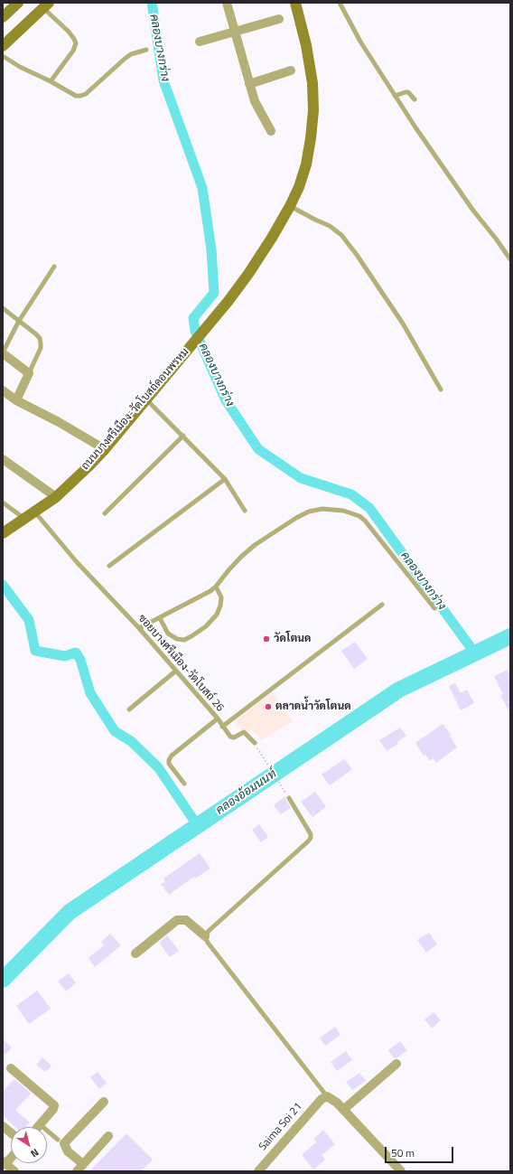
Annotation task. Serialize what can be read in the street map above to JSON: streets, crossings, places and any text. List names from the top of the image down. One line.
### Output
{"streets":{"street":["ถนนบางศรีเมือง-วัดโบสถ์ดอนพรหม","Saima Soi 21"],"lane":["ซอยบางศรีเมือง-วัดโบสถ์ 26"]},"crossings":[["ถนนบางศรีเมือง-วัดโบสถ์ดอนพรหม","ซอยบางศรีเมือง-วัดโบสถ์ 26"]],"water":["คลองบางกร่าง","คลองอ้อมนนท์"],"places":["วัดโตนด","ตลาดน้ำวัดโตนด"],"scale_bar":"50 m","north":"bottom right"}
